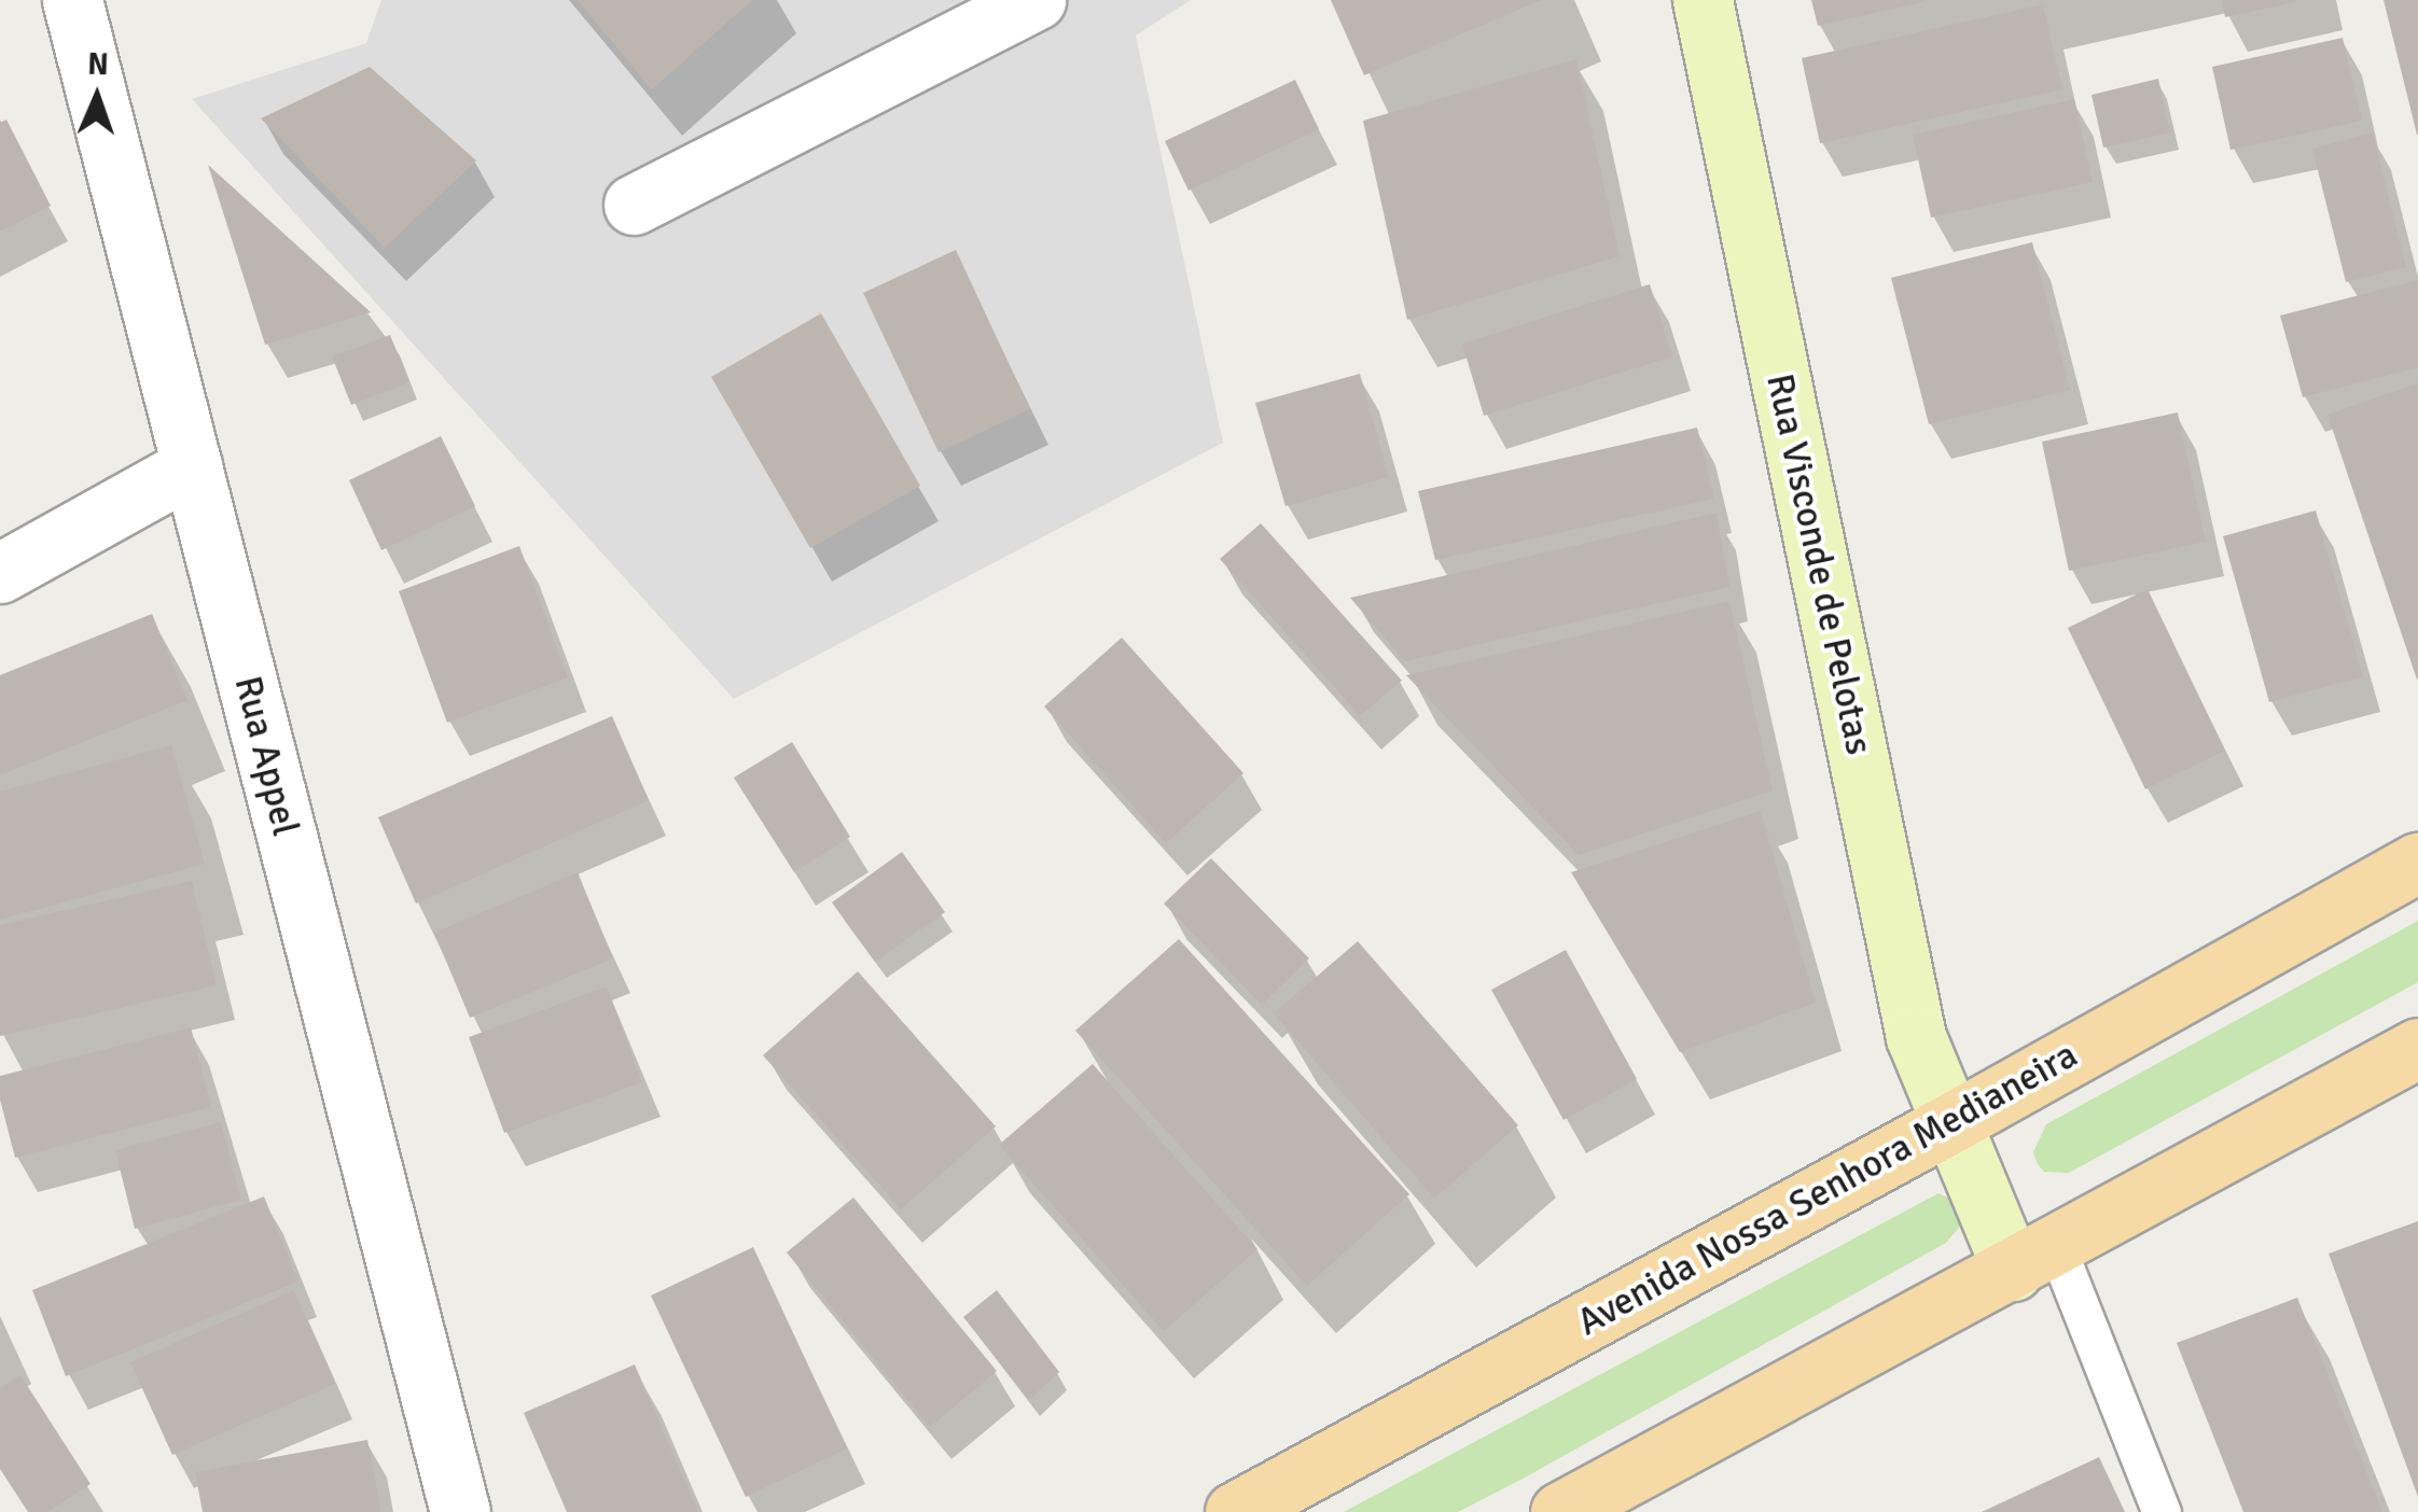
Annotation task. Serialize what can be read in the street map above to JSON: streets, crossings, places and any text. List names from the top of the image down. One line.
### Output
{"streets":{"main road":["Avenida Nossa Senhora Medianeira"],"street":["Rua Visconde de Pelotas","Rua Appel"]},"crossings":[["Rua Visconde de Pelotas","Avenida Nossa Senhora Medianeira"]],"north":"top"}
